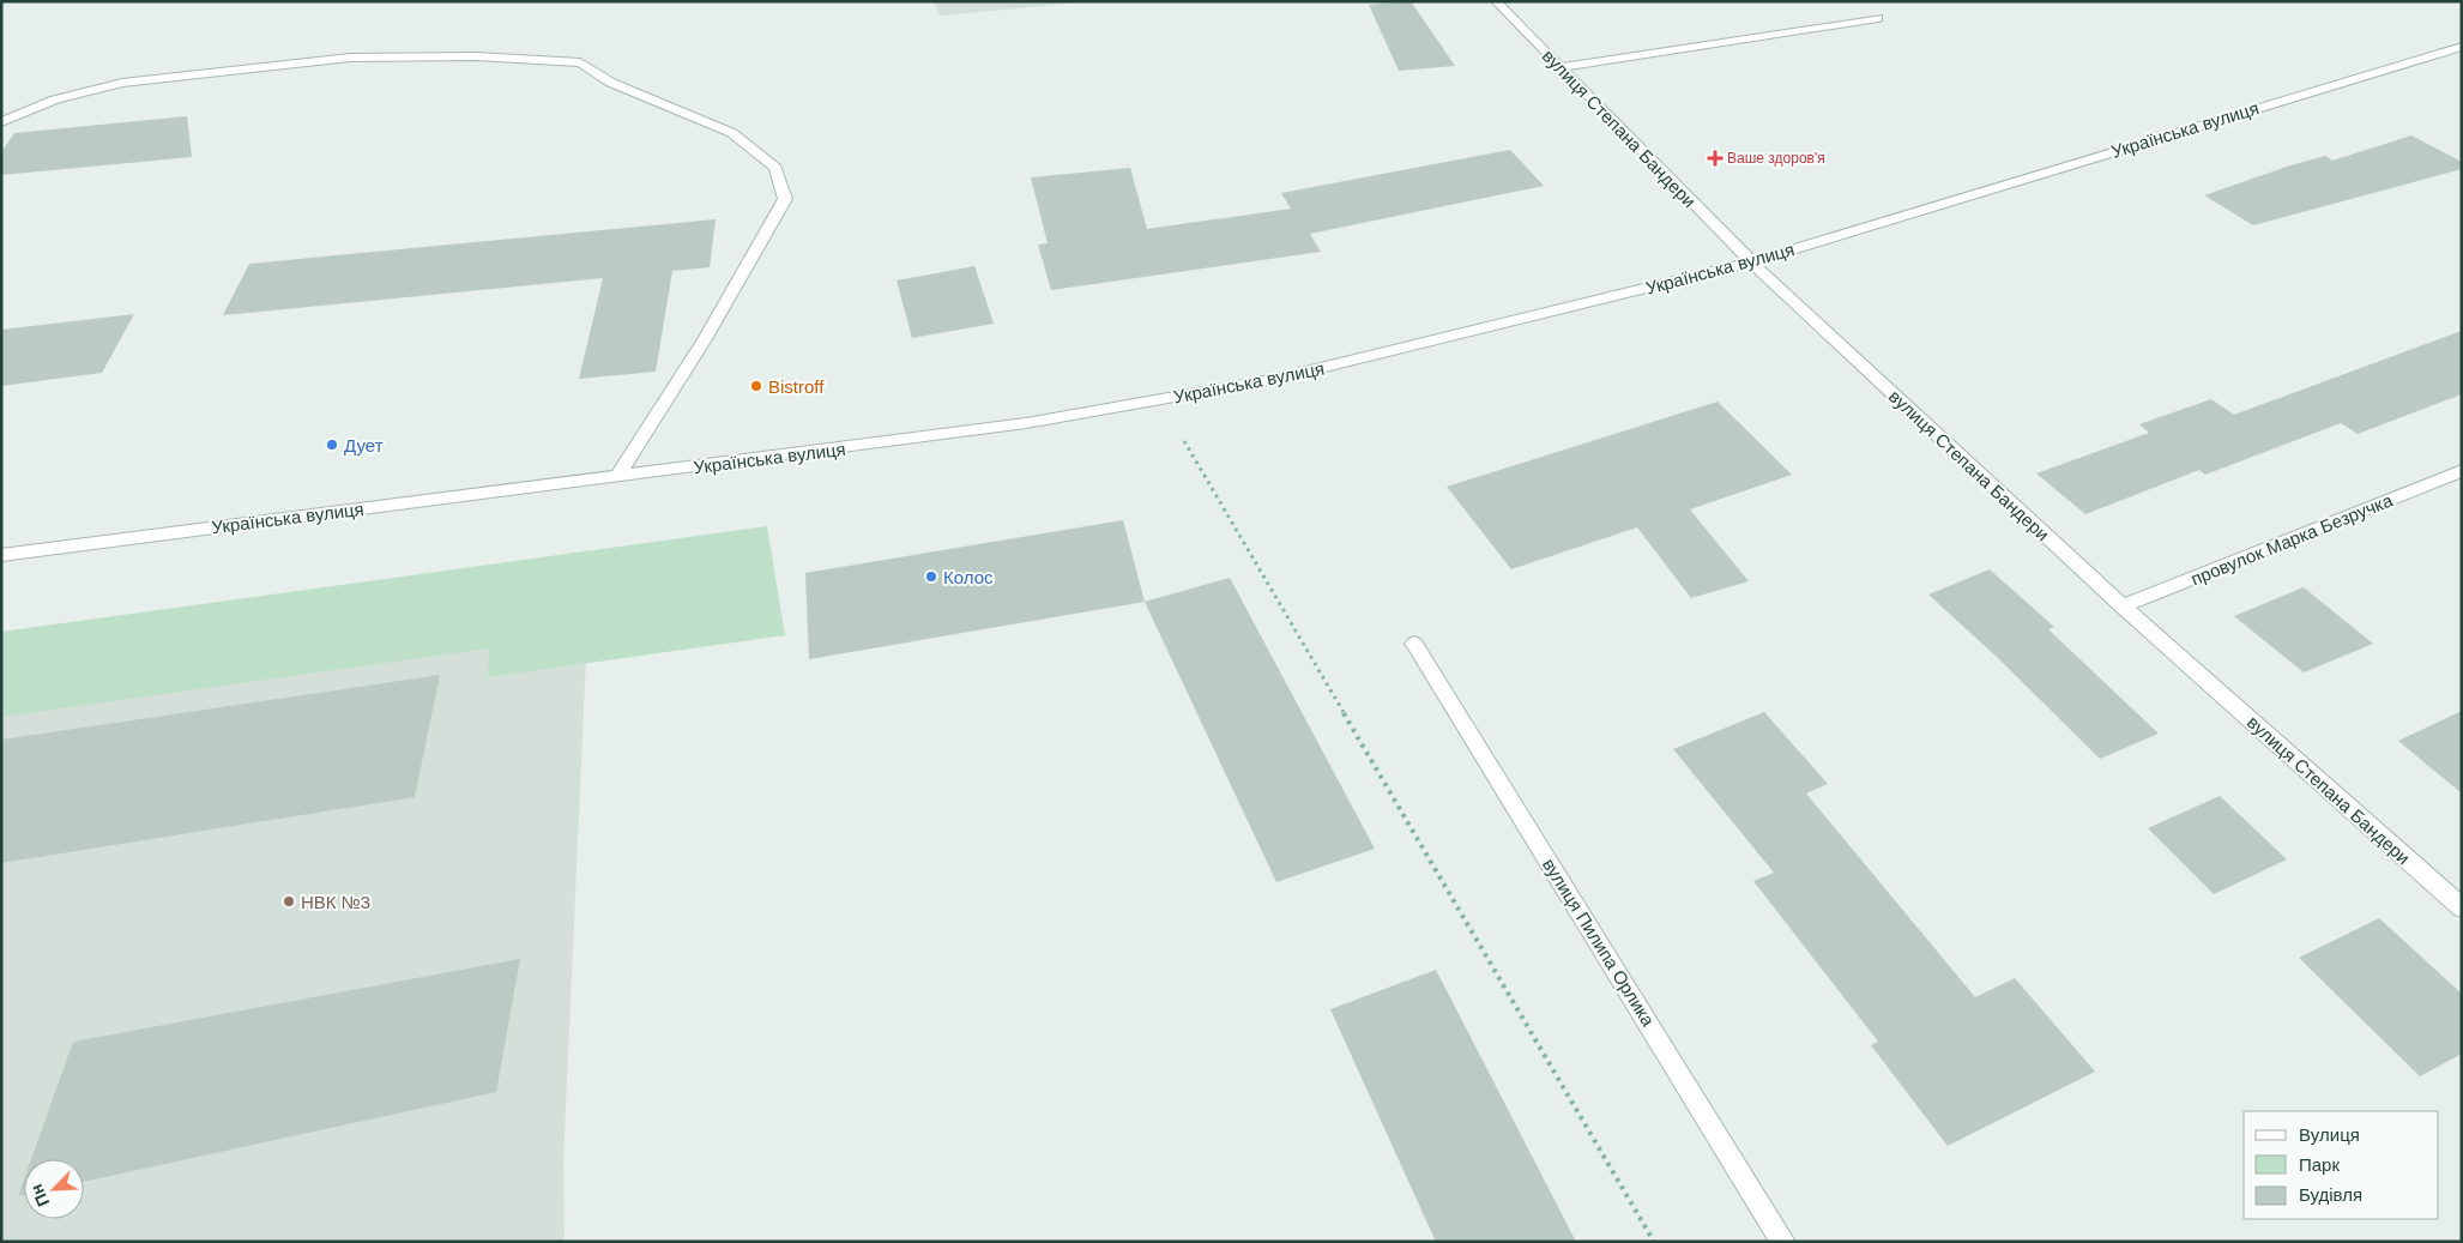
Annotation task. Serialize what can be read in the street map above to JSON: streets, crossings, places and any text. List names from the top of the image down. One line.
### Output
{"streets":{"street":["вулиця Степана Бандери","Українська вулиця","провулок Марка Безручка","вулиця Пилипа Орлика"]},"crossings":[["вулиця Степана Бандери","Українська вулиця"],["вулиця Степана Бандери","провулок Марка Безручка"]],"places":{"health":["Ваше здоров'я"],"other":["Bistroff","Дует","Колос","НВК №3"]},"legend":["Вулиця","Парк","Будівля"],"north":"bottom left"}
